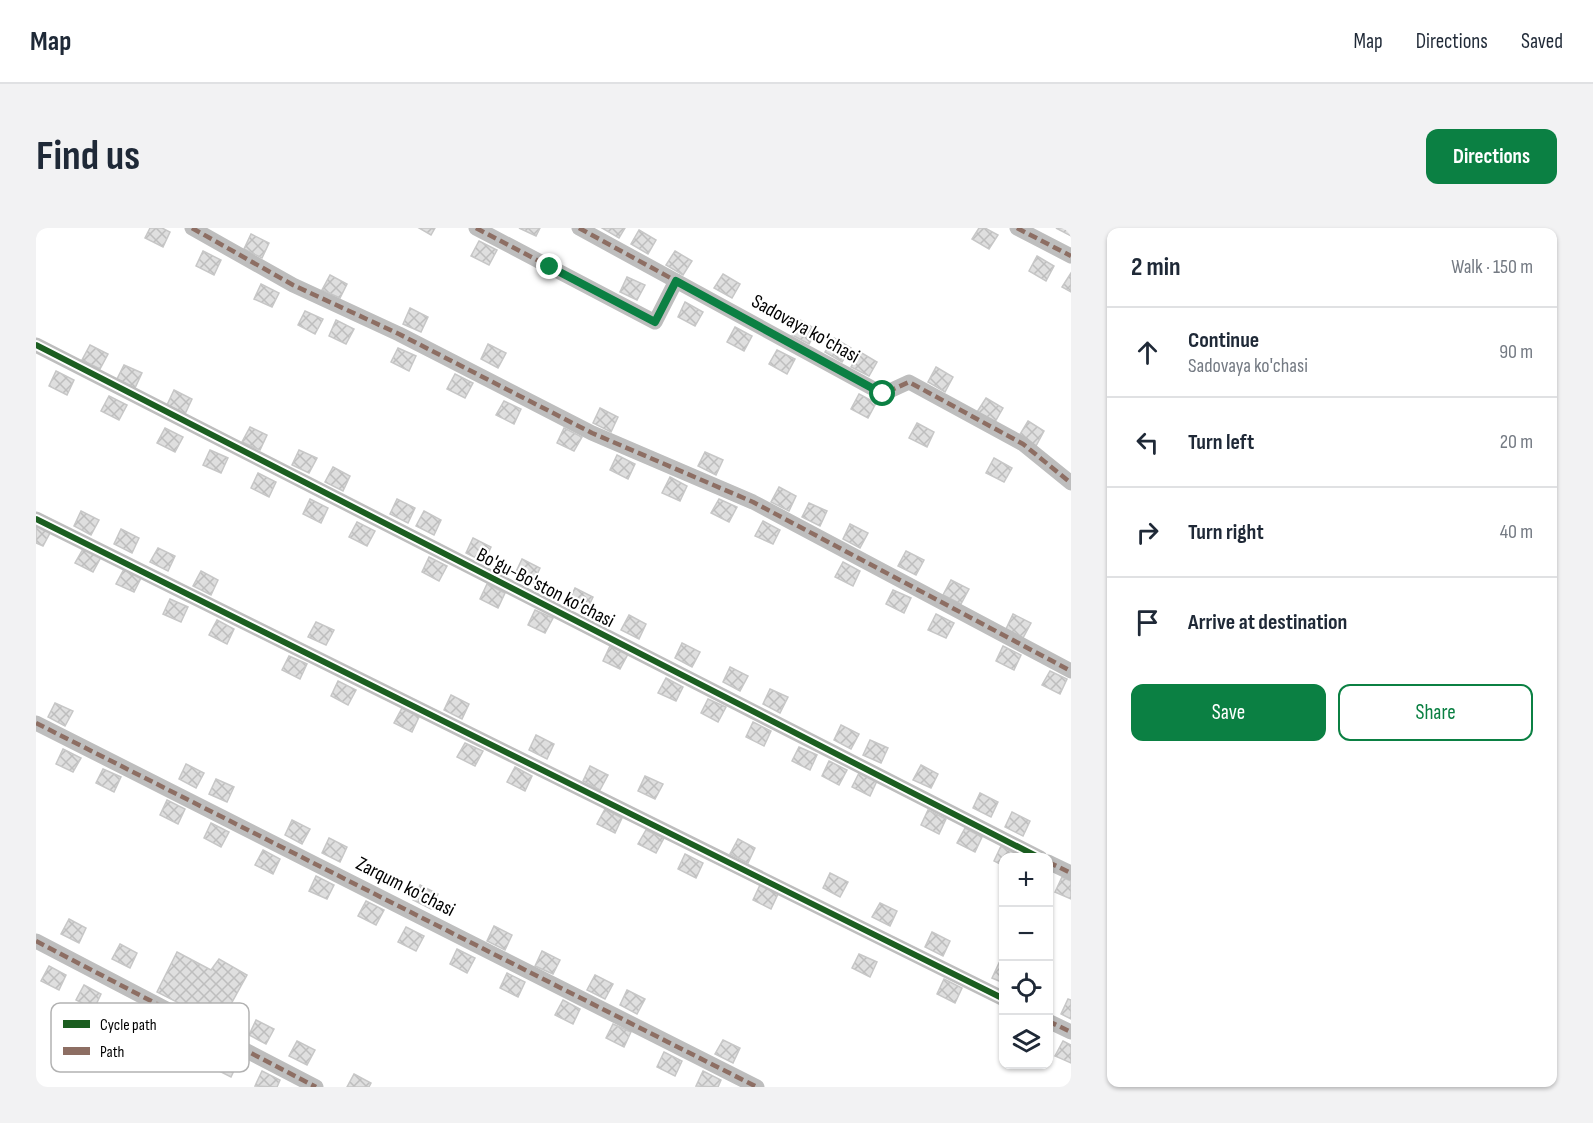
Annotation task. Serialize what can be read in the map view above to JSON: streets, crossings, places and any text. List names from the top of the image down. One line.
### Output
{"streets":{"street":["Sadovaya ko'chasi","Bo'gu-Bo'ston ko'chasi","Zarqum ko'chasi"]},"legend":["Cycle path","Path"],"page":{"header":"Map","nav":["Map","Directions","Saved"],"buttons":["Directions",["Save","Share"]],"title":"Find us","heading":["2 min","Walk · 150 m"],"list":[["Continue","Sadovaya ko'chasi","90 m"],["Turn left","20 m"],["Turn right","40 m"],"Arrive at destination"],"map_buttons":["+","−"]}}
